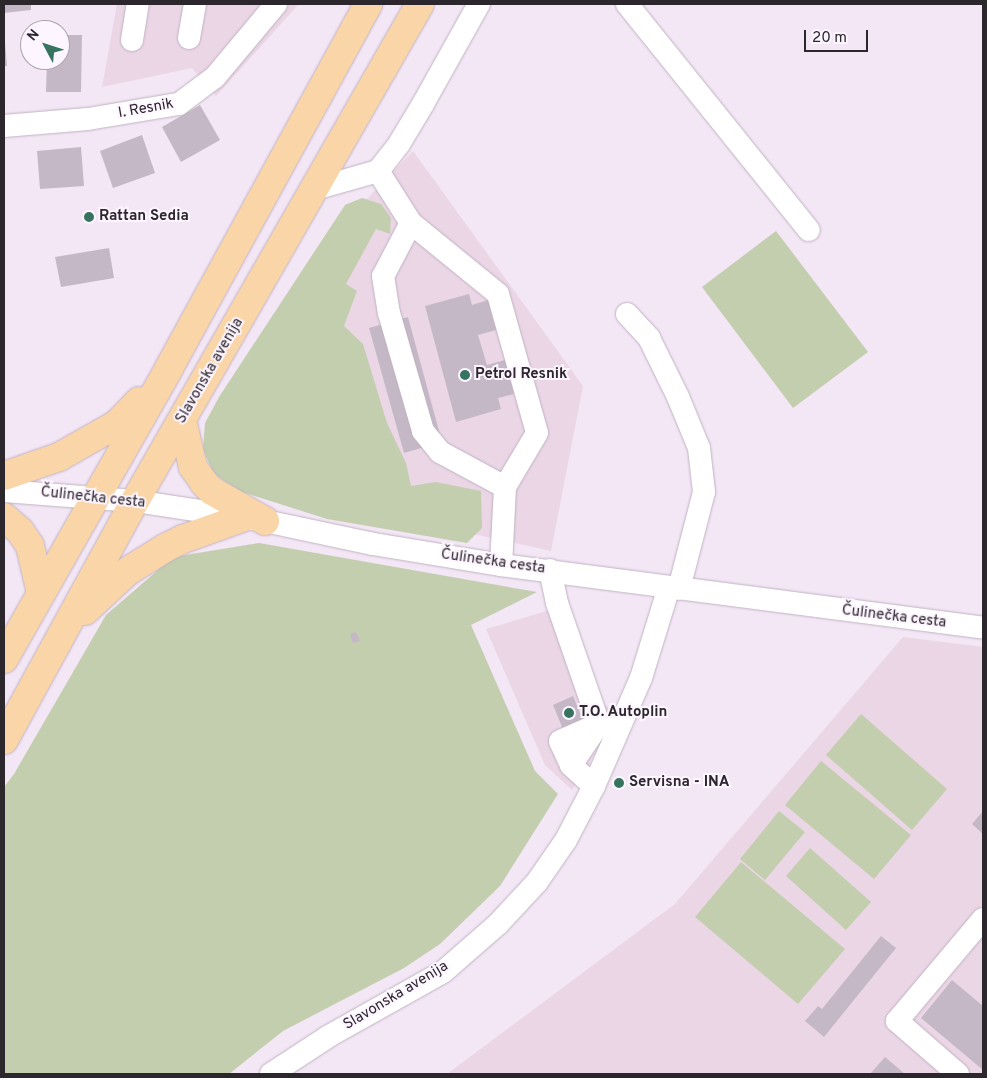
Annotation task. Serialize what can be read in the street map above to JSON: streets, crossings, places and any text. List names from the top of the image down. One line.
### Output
{"streets":{"main road":["Slavonska avenija"],"street":["I. Resnik","Čulinečka cesta"]},"crossings":[["Slavonska avenija","Čulinečka cesta"]],"places":["Rattan Sedia","Petrol Resnik","T.O. Autoplin","Servisna - INA"],"scale_bar":"20 m","north":"top left"}
